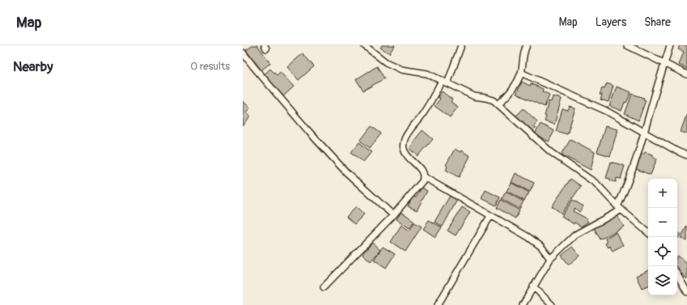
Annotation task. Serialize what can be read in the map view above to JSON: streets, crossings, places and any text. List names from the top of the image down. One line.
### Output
{"page":{"header":"Map","nav":["Map","Layers","Share"],"heading":["Nearby","0 results"],"map_buttons":["+","−"]}}
